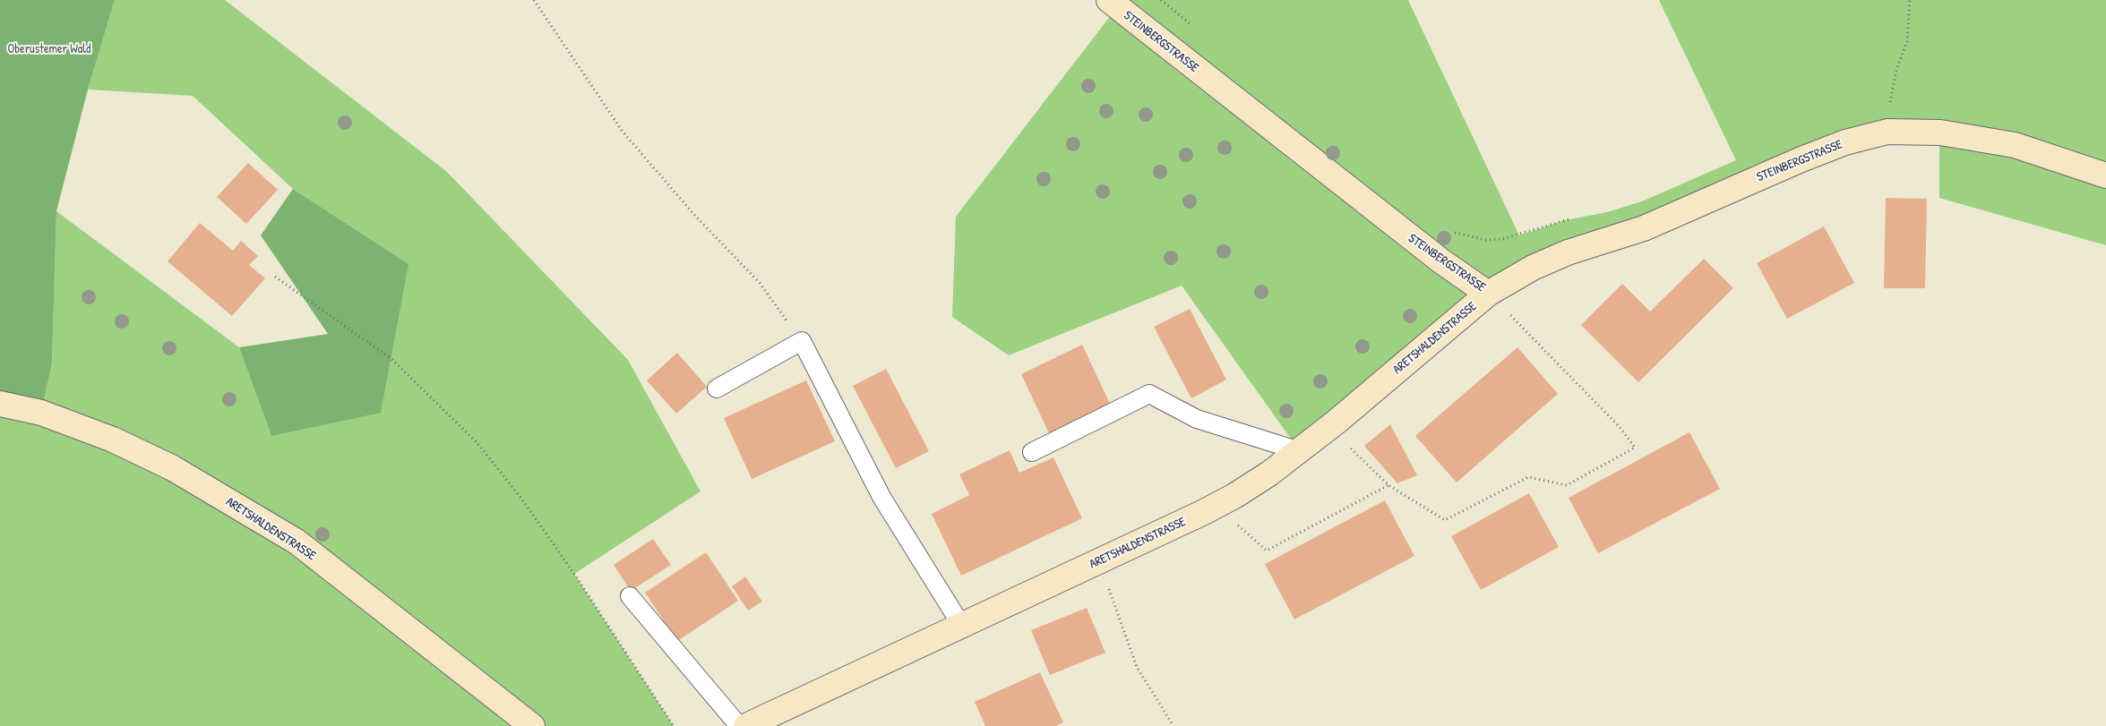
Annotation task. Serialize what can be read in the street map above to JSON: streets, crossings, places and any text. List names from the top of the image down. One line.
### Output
{"streets":{"street":["STEINBERGSTRASSE","ARETSHALDENSTRASSE"]},"crossings":[["STEINBERGSTRASSE","ARETSHALDENSTRASSE"]],"parks":["Oberustemer Wald"]}
